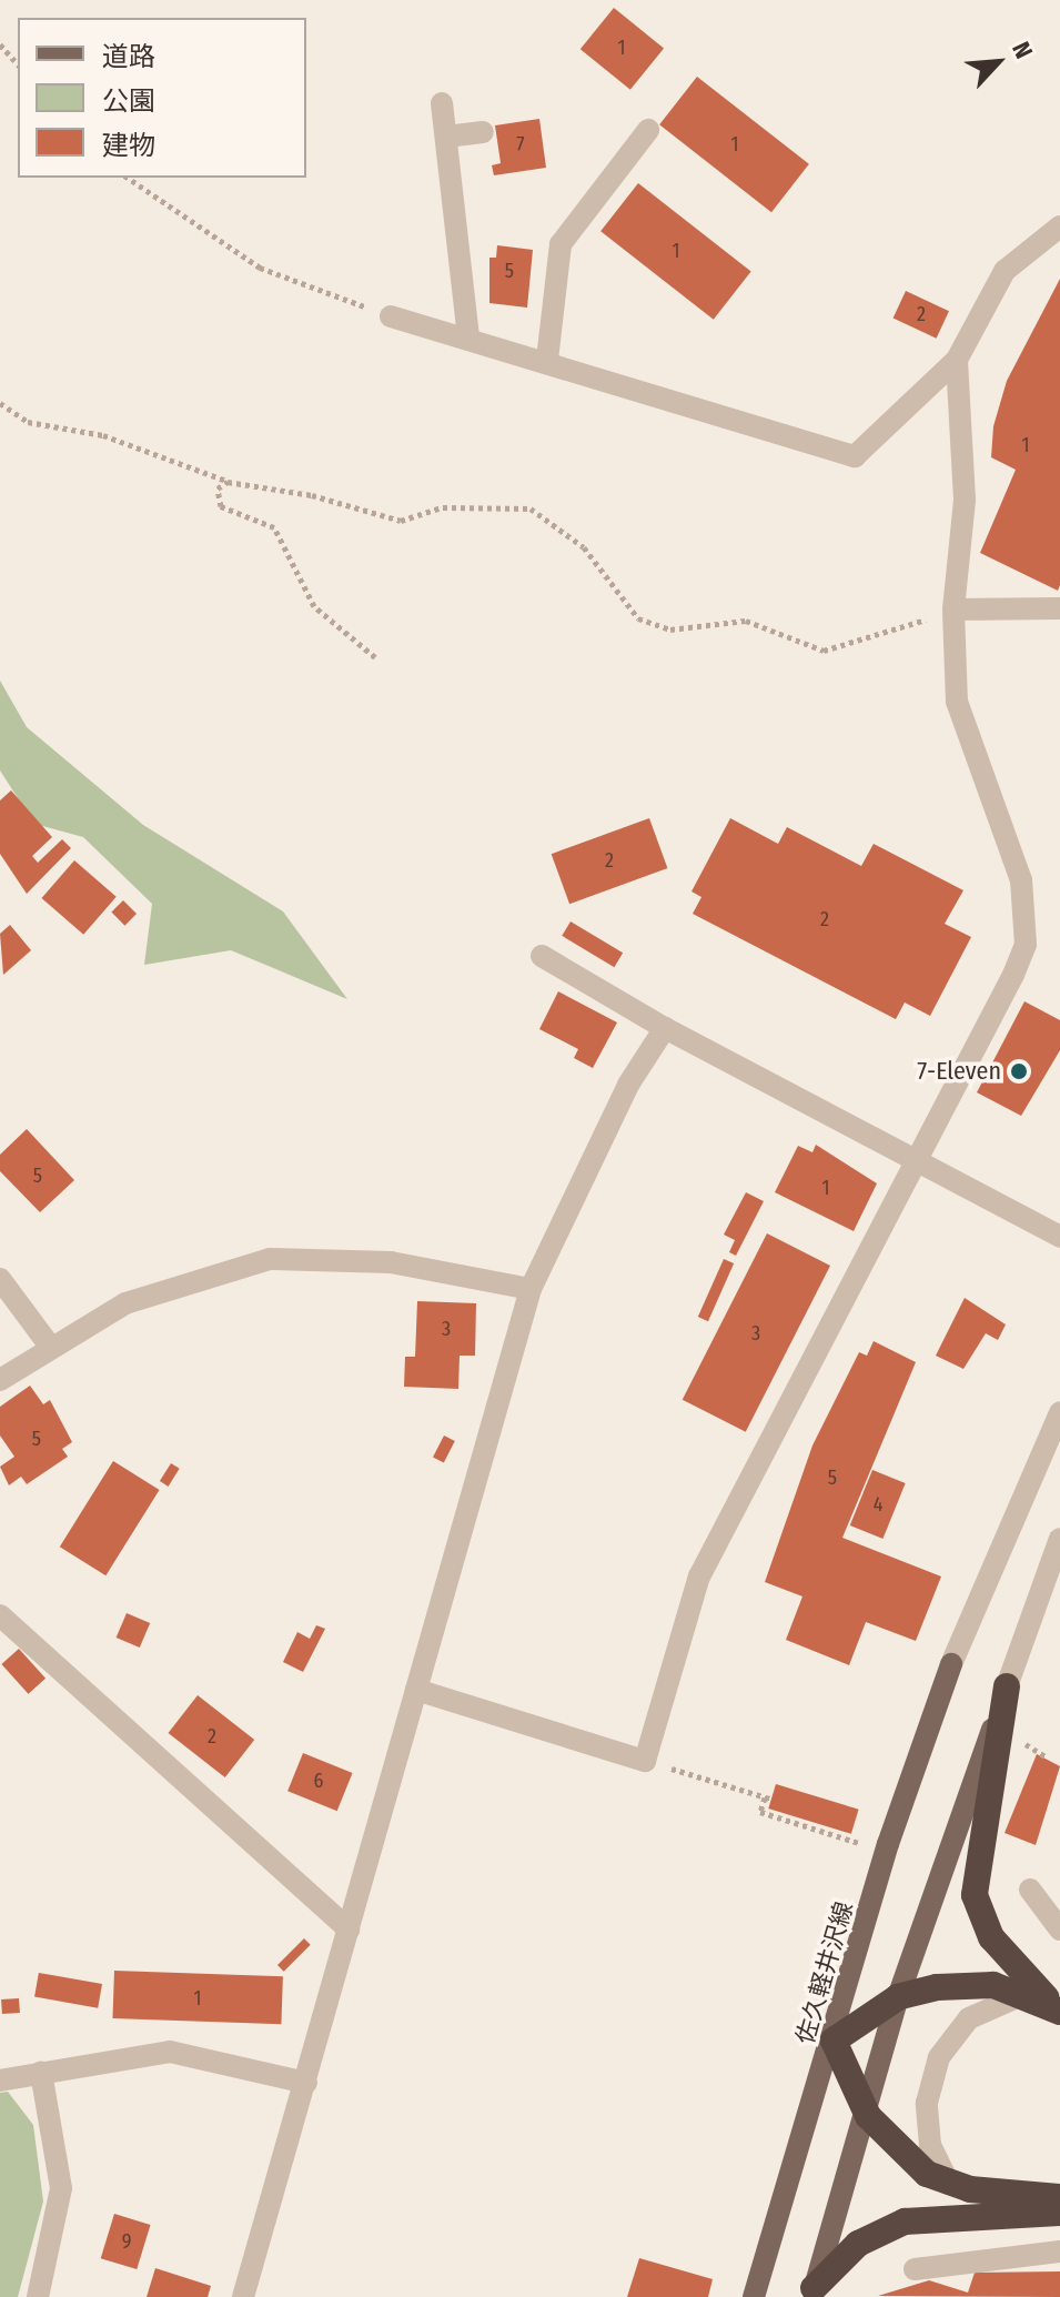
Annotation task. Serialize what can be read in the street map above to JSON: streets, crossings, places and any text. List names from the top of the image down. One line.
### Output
{"streets":{"main road":["佐久軽井沢線"]},"places":["7-Eleven"],"house_numbers":["1","7","1","1","5","2","1","2","2","5","1","3","3","5","5","4","2","6","1","9"],"legend":["道路","公園","建物"],"north":"top right"}
